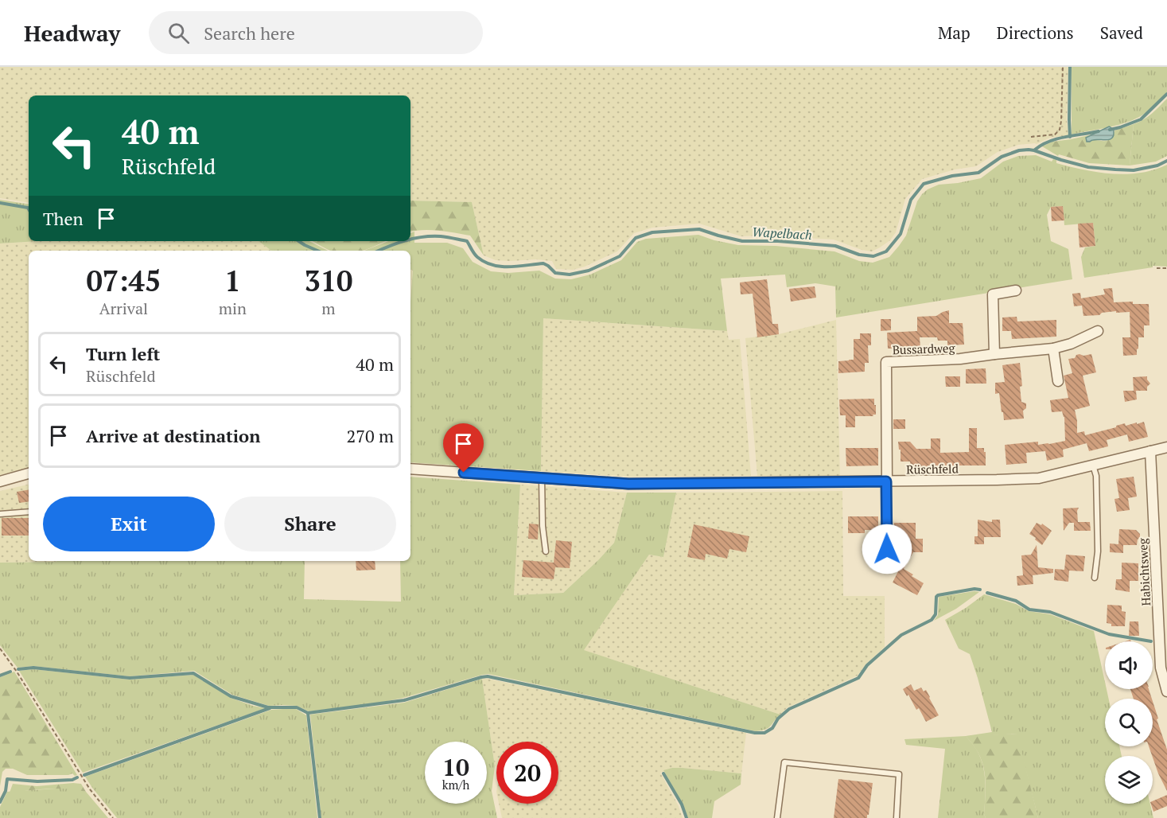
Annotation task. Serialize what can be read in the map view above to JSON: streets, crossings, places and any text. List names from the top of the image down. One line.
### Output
{"streets":{"street":["Bussardweg","Rüschfeld","Habichtsweg"]},"crossings":[["Bussardweg","Rüschfeld"],["Rüschfeld","Habichtsweg"]],"water":["Wapelbach"],"page":{"header":"Headway","search":"Search here","nav":["Map","Directions","Saved"],"turn":["40 m","Rüschfeld"],"then":"Then","eta":["07:45","Arrival","1","min","310","m"],"list":[{"name":"Turn left","note":"Rüschfeld","value":"40 m"},{"name":"Arrive at destination","value":"270 m"}],"buttons":["Exit","Share"],"speed":"10 km/h","limit":"20"}}
